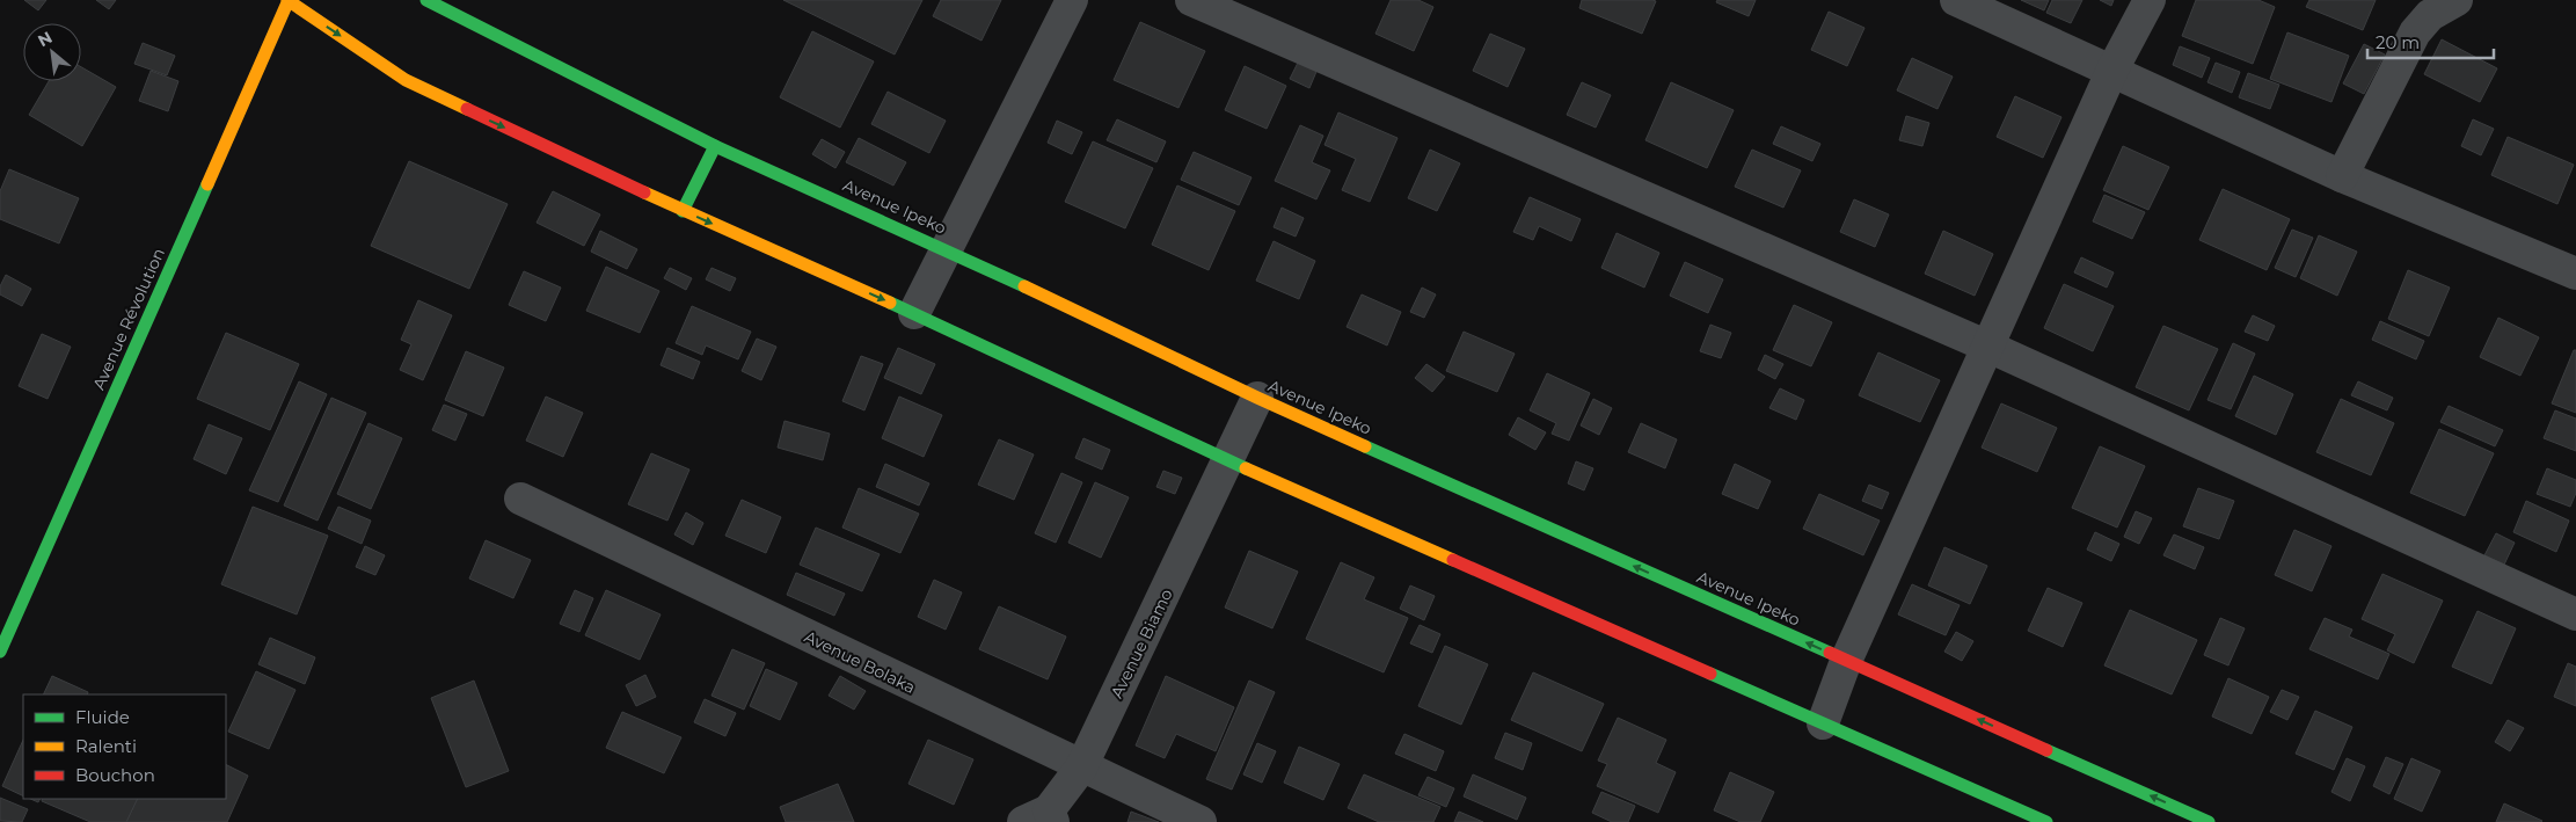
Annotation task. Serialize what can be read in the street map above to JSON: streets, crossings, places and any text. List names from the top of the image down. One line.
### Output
{"streets":{"street":["Avenue Ipeko","Avenue Révolution","Avenue Biamo","Avenue Bolaka"]},"crossings":[["Avenue Ipeko","Avenue Biamo"],["Avenue Biamo","Avenue Bolaka"]],"legend":["Fluide","Ralenti","Bouchon"],"scale_bar":"20 m","north":"top left"}
